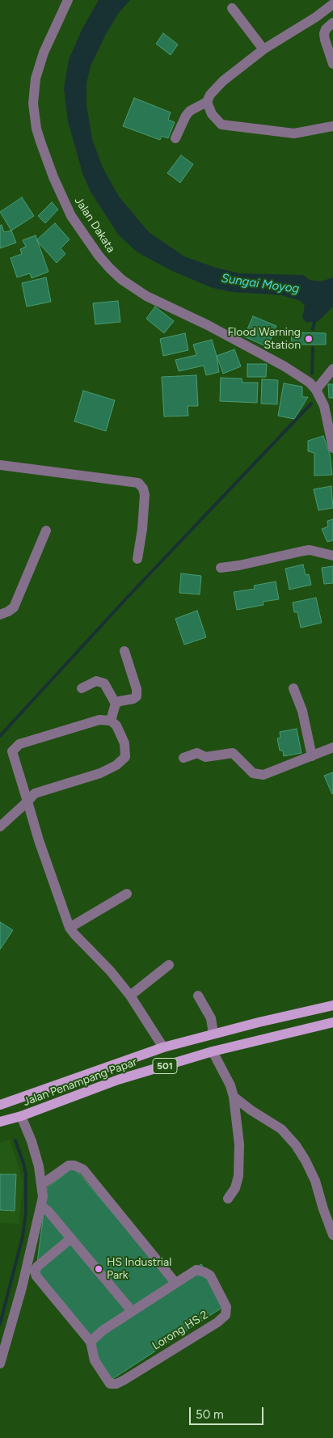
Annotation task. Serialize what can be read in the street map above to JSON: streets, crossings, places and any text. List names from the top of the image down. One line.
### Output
{"streets":{"main road":["501","Jalan Penampang Papar"],"street":["Jalan Dakata","Lorong HS 2"]},"water":["Sungai Moyog"],"places":["Flood Warning Station","HS Industrial Park"],"scale_bar":"50 m"}
